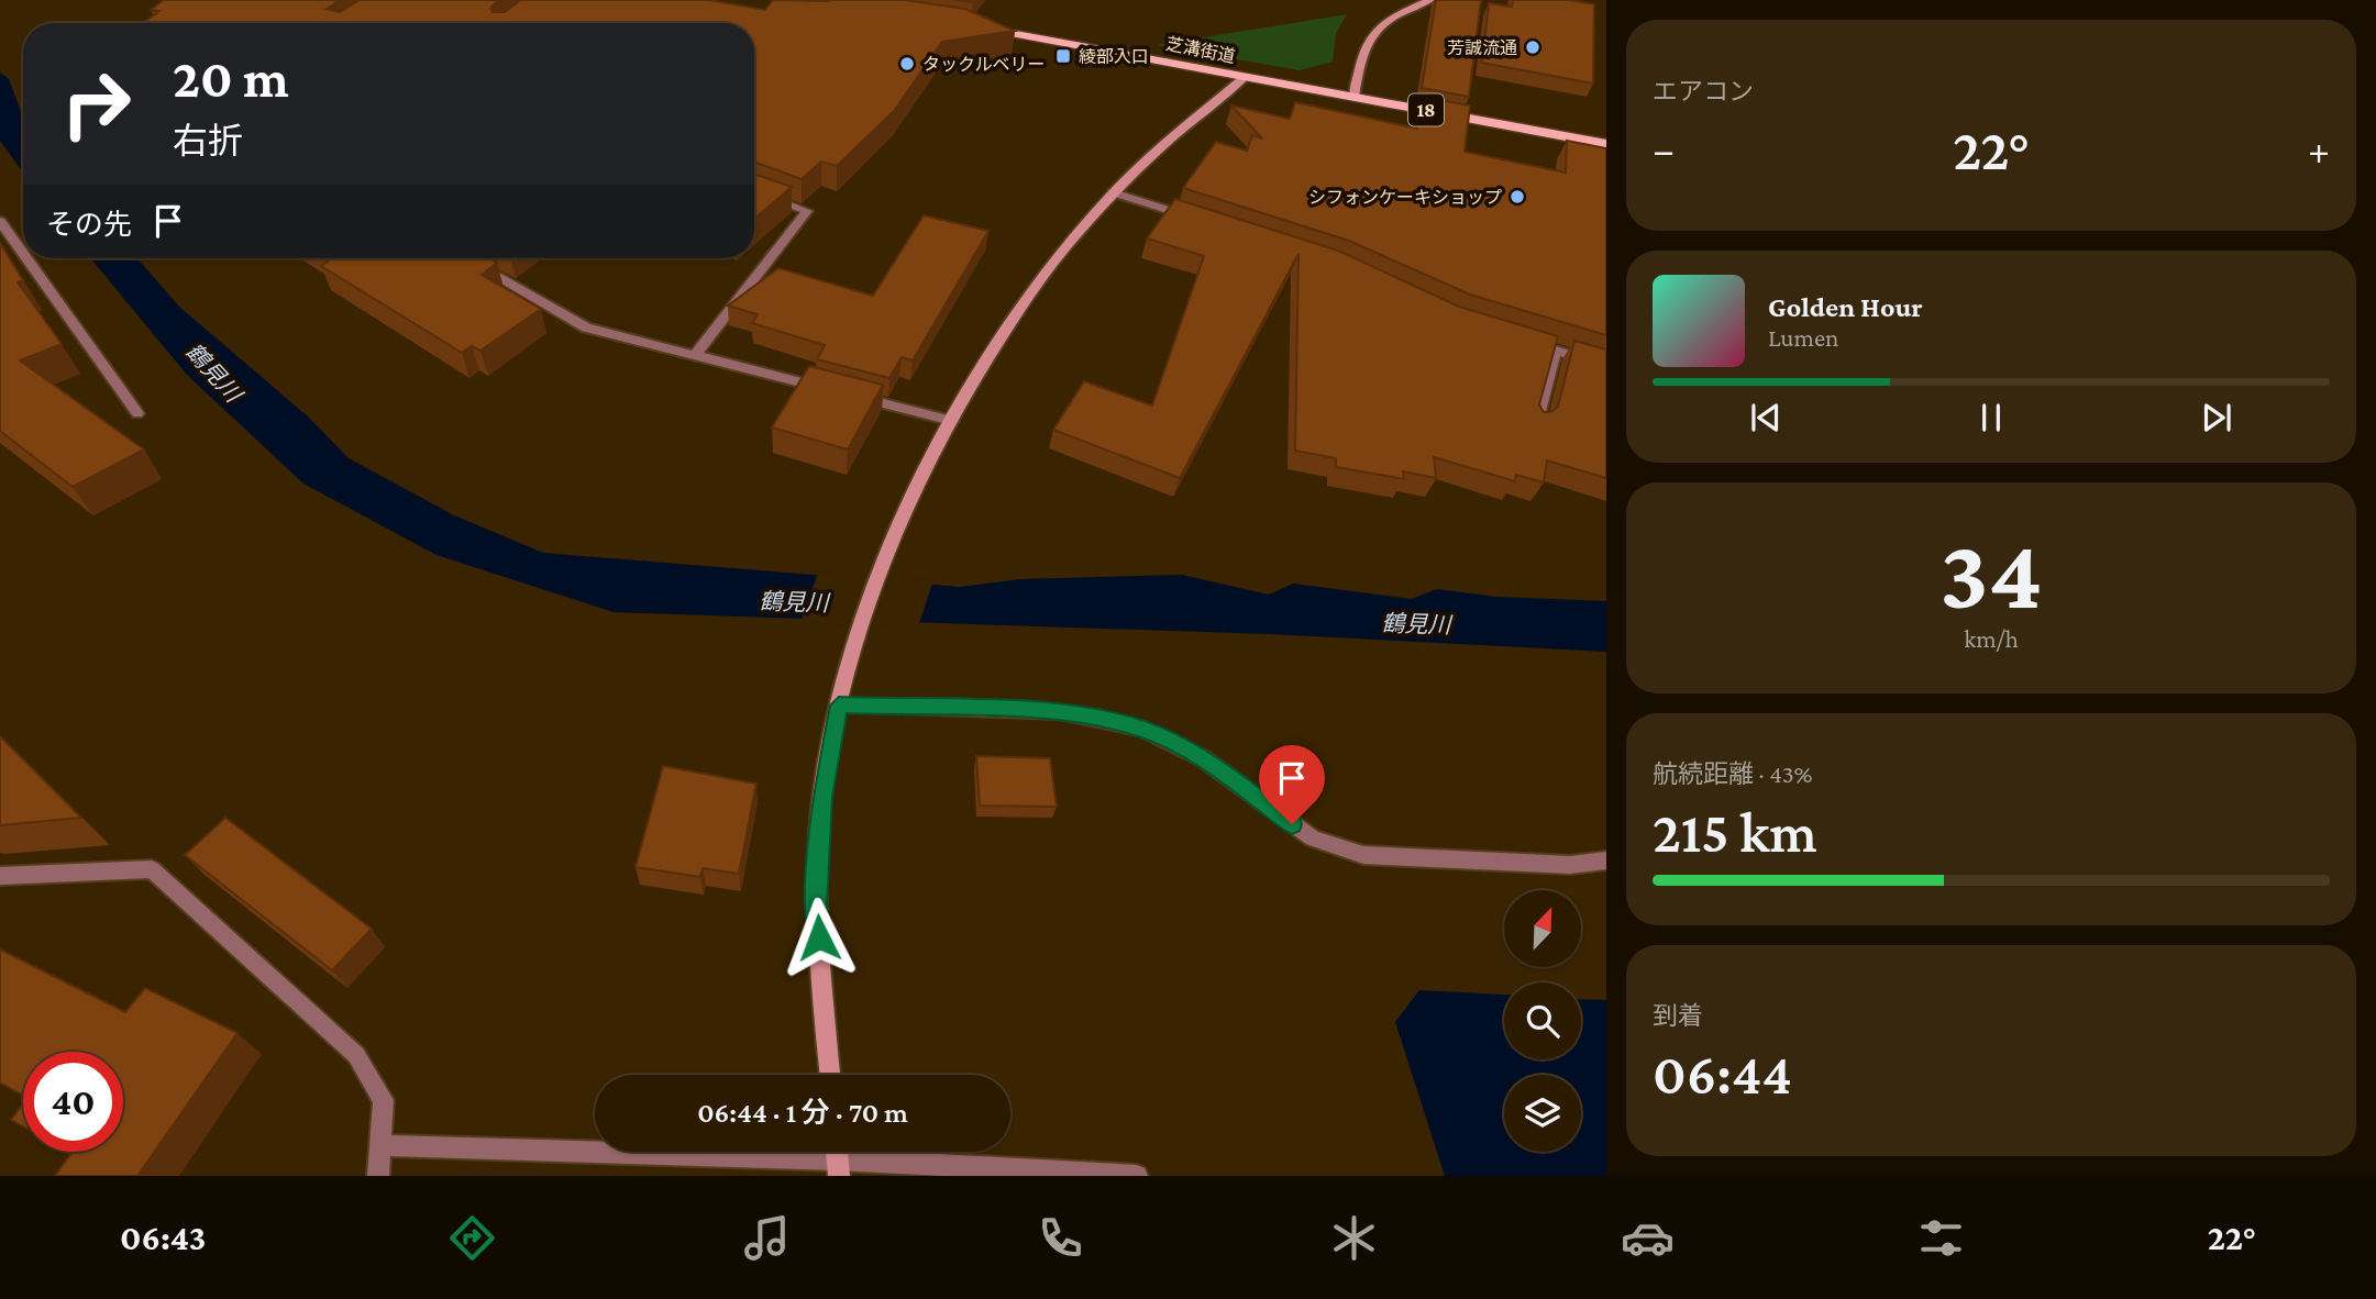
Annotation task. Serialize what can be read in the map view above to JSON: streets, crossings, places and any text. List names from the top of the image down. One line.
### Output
{"streets":{"main road":["芝溝街道","18"]},"water":["鶴見川"],"places":{"other":["芳誠流通","タックルベリー","シフォンケーキショップ"],"transit":["綾部入口"]},"north":"top right","page":{"tile":["エアコン",["34","km/h"],["航続距離 · 43%","215 km"],["到着","06:44"]],"turn":["20 m","右折"],"heat":["−","22°","+"],"then":"その先","song":["Golden Hour","Lumen"],"limit":"40","trip":"06:44 · 1 分 · 70 m","tabs":["06:43","22°"]}}
